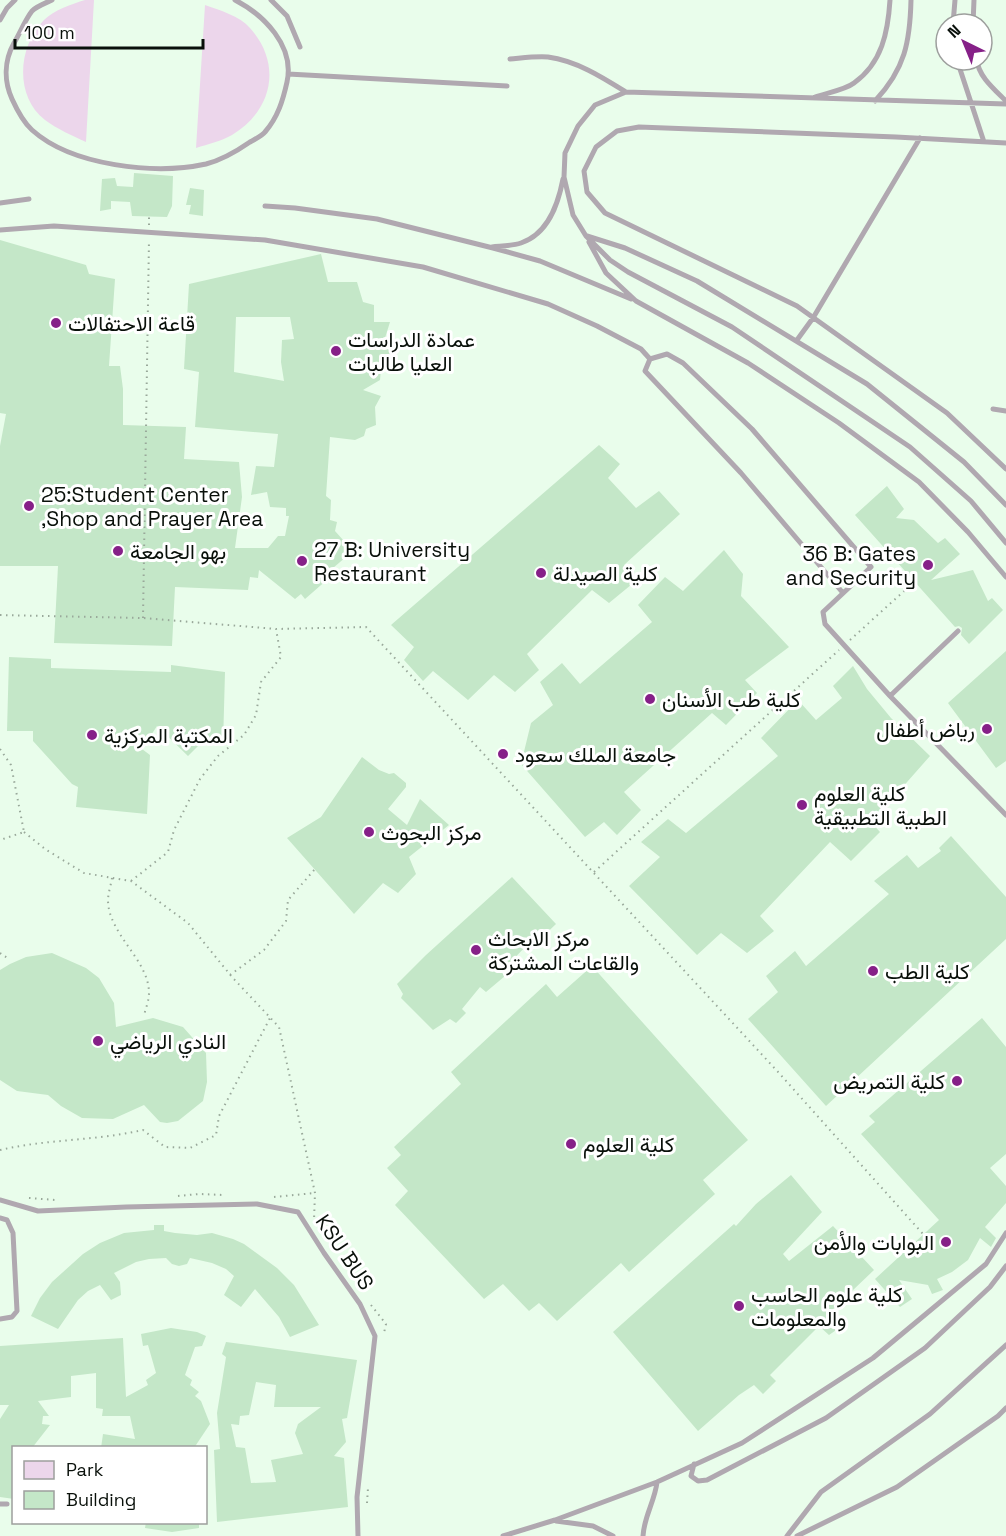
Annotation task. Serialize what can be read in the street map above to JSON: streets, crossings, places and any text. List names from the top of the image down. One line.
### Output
{"streets":{"lane":["KSU BUS"]},"places":["قاعة الاحتفالات","عمادة الدراسات العليا طالبات","25:Student Center ,Shop and Prayer Area","بهو الجامعة","27 B: University Restaurant","36 B: Gates and Security","كلية الصيدلة","كلية طب الأسنان","رياض أطفال","المكتبة المركزية","جامعة الملك سعود","كلية العلوم الطبية التطبيقية","مركز البحوث","مركز الابحاث والقاعات المشتركة","كلية الطب","النادي الرياضي","كلية التمريض","كلية العلوم","البوابات والأمن","كلية علوم الحاسب والمعلومات"],"legend":["Park","Building"],"scale_bar":"100 m","north":"top left"}
